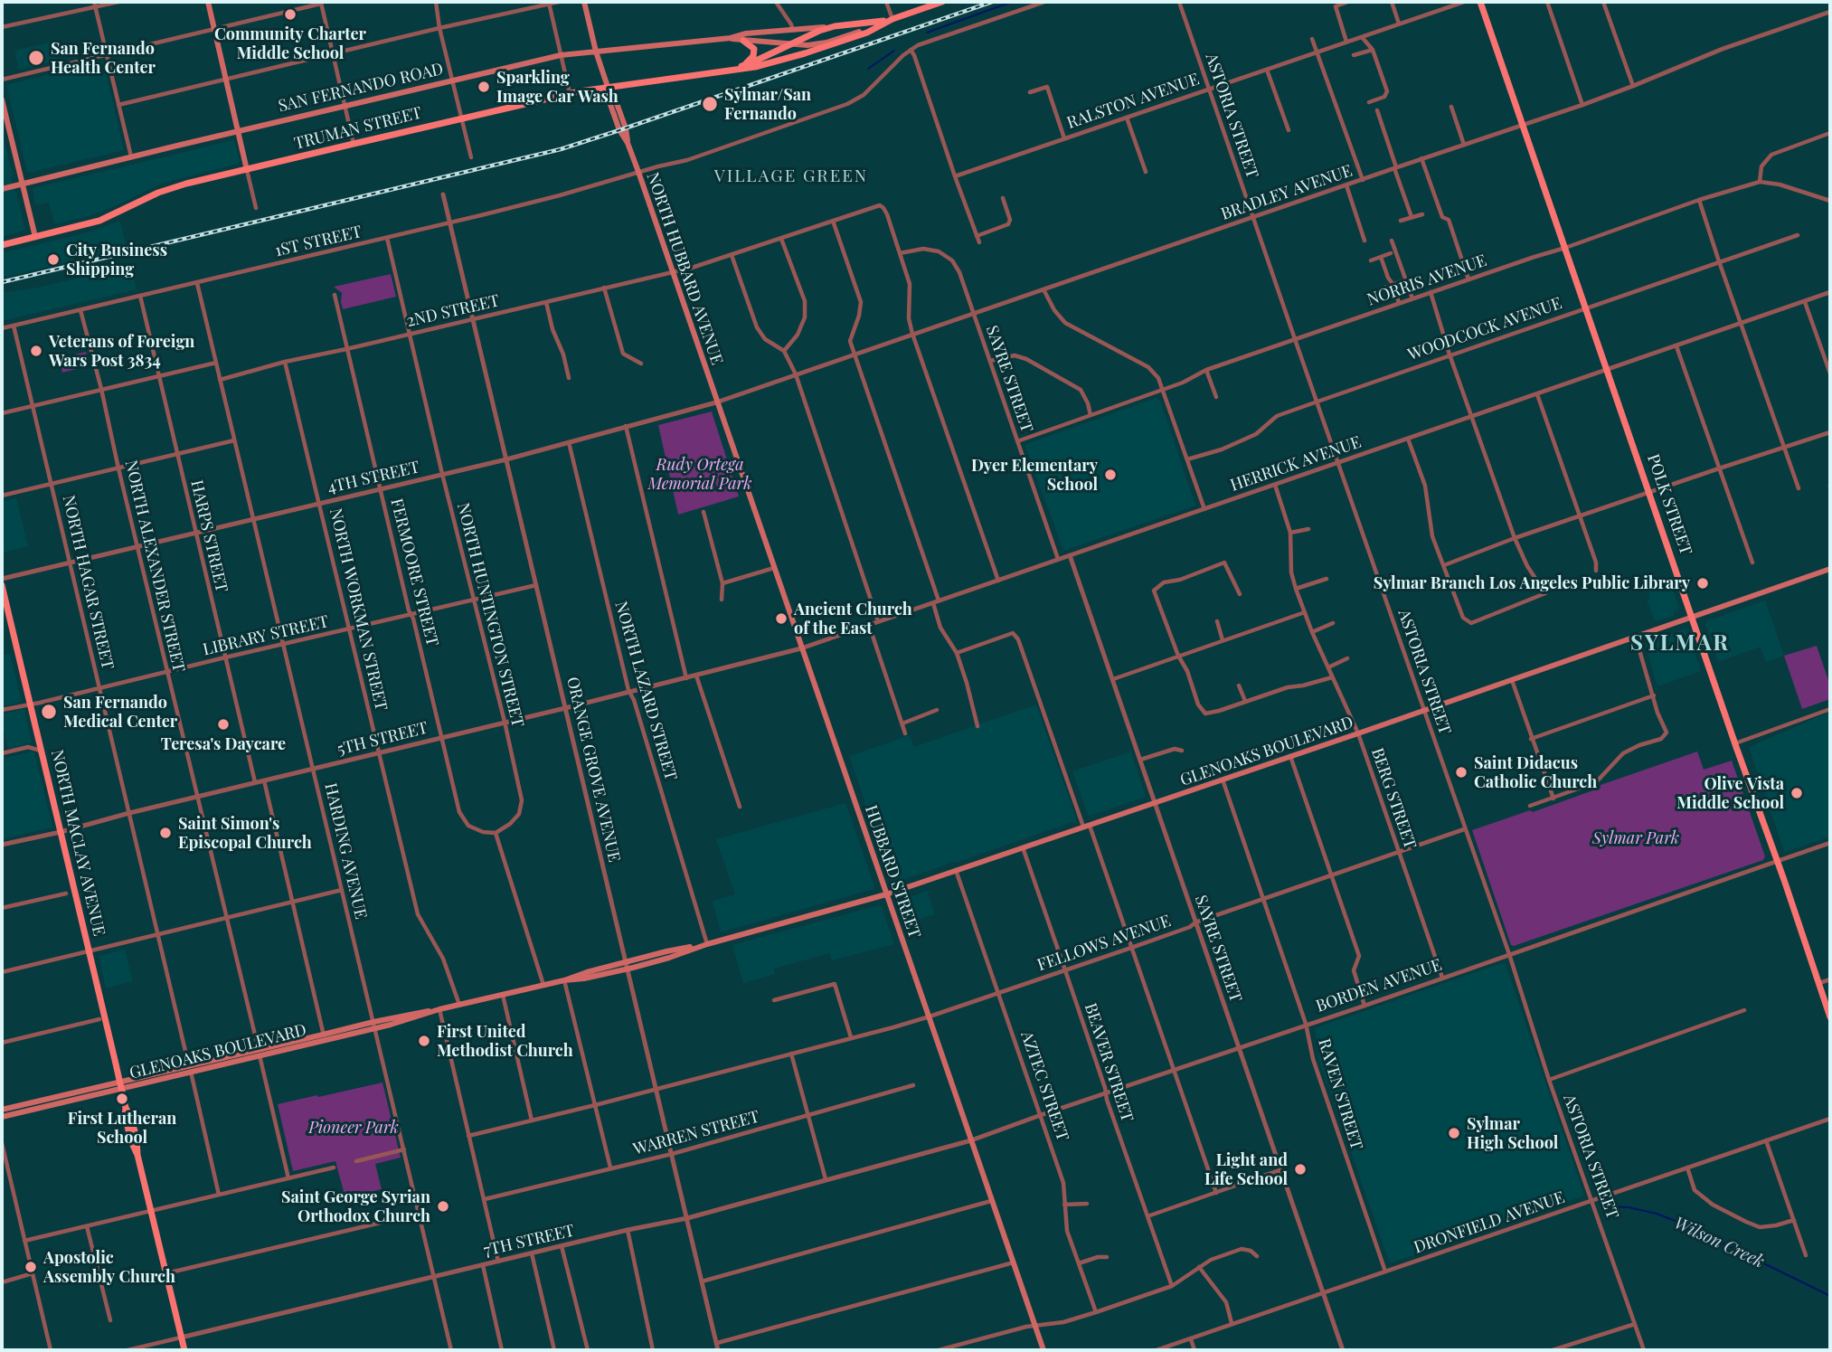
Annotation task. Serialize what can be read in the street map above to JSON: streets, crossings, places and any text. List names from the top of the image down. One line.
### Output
{"streets":{"main road":["SAN FERNANDO ROAD","TRUMAN STREET","NORTH HUBBARD AVENUE","POLK STREET","GLENOAKS BOULEVARD","NORTH MACLAY AVENUE","HUBBARD STREET"],"street":["RALSTON AVENUE","ASTORIA STREET","BRADLEY AVENUE","1ST STREET","NORRIS AVENUE","2ND STREET","WOODCOCK AVENUE","SAYRE STREET","HERRICK AVENUE","4TH STREET","HARPS STREET","NORTH ALEXANDER STREET","FERMOORE STREET","NORTH HAGAR STREET","NORTH WORKMAN STREET","NORTH HUNTINGTON STREET","LIBRARY STREET","NORTH LAZARD STREET","5TH STREET","ORANGE GROVE AVENUE","BERG STREET","HARDING AVENUE","FELLOWS AVENUE","BORDEN AVENUE","BEAVER STREET","AZTEC STREET","RAVEN STREET","WARREN STREET","DRONFIELD AVENUE","7TH STREET"]},"crossings":[["SAN FERNANDO ROAD","TRUMAN STREET"],["RALSTON AVENUE","ASTORIA STREET"],["ASTORIA STREET","BRADLEY AVENUE"],["ASTORIA STREET","NORRIS AVENUE"],["ASTORIA STREET","WOODCOCK AVENUE"],["ASTORIA STREET","HERRICK AVENUE"],["ASTORIA STREET","GLENOAKS BOULEVARD"],["ASTORIA STREET","FELLOWS AVENUE"],["ASTORIA STREET","BORDEN AVENUE"],["ASTORIA STREET","DRONFIELD AVENUE"],["TRUMAN STREET","NORTH HUBBARD AVENUE"],["BRADLEY AVENUE","SAYRE STREET"],["BRADLEY AVENUE","4TH STREET"],["BRADLEY AVENUE","POLK STREET"],["1ST STREET","NORTH HUBBARD AVENUE"],["1ST STREET","HARPS STREET"],["1ST STREET","NORTH ALEXANDER STREET"],["1ST STREET","NORTH HAGAR STREET"],["1ST STREET","NORTH HUNTINGTON STREET"],["1ST STREET","ORANGE GROVE AVENUE"],["1ST STREET","HARDING AVENUE"],["NORTH HUBBARD AVENUE","2ND STREET"],["NORTH HUBBARD AVENUE","4TH STREET"],["NORTH HUBBARD AVENUE","HUBBARD STREET"],["NORRIS AVENUE","SAYRE STREET"],["NORRIS AVENUE","POLK STREET"],["2ND STREET","FERMOORE STREET"],["2ND STREET","NORTH WORKMAN STREET"],["2ND STREET","NORTH HUNTINGTON STREET"],["2ND STREET","ORANGE GROVE AVENUE"],["2ND STREET","HARDING AVENUE"],["WOODCOCK AVENUE","POLK STREET"],["SAYRE STREET","HERRICK AVENUE"],["SAYRE STREET","GLENOAKS BOULEVARD"],["SAYRE STREET","FELLOWS AVENUE"],["SAYRE STREET","BORDEN AVENUE"],["SAYRE STREET","DRONFIELD AVENUE"],["HERRICK AVENUE","POLK STREET"],["HERRICK AVENUE","5TH STREET"],["HERRICK AVENUE","BERG STREET"],["HERRICK AVENUE","HUBBARD STREET"],["4TH STREET","HARPS STREET"],["4TH STREET","NORTH ALEXANDER STREET"],["4TH STREET","FERMOORE STREET"],["4TH STREET","NORTH HAGAR STREET"],["4TH STREET","NORTH WORKMAN STREET"],["4TH STREET","NORTH HUNTINGTON STREET"],["4TH STREET","NORTH LAZARD STREET"],["4TH STREET","ORANGE GROVE AVENUE"],["4TH STREET","HARDING AVENUE"],["4TH STREET","HUBBARD STREET"],["POLK STREET","GLENOAKS BOULEVARD"],["POLK STREET","BORDEN AVENUE"],["HARPS STREET","LIBRARY STREET"],["HARPS STREET","5TH STREET"],["NORTH ALEXANDER STREET","LIBRARY STREET"],["NORTH ALEXANDER STREET","5TH STREET"],["NORTH ALEXANDER STREET","GLENOAKS BOULEVARD"],["FERMOORE STREET","NORTH HUNTINGTON STREET"],["FERMOORE STREET","LIBRARY STREET"],["FERMOORE STREET","5TH STREET"],["NORTH HAGAR STREET","LIBRARY STREET"],["NORTH HAGAR STREET","5TH STREET"],["NORTH HAGAR STREET","GLENOAKS BOULEVARD"],["NORTH WORKMAN STREET","LIBRARY STREET"],["NORTH WORKMAN STREET","5TH STREET"],["NORTH WORKMAN STREET","GLENOAKS BOULEVARD"],["NORTH HUNTINGTON STREET","LIBRARY STREET"],["NORTH HUNTINGTON STREET","5TH STREET"],["LIBRARY STREET","ORANGE GROVE AVENUE"],["LIBRARY STREET","NORTH MACLAY AVENUE"],["LIBRARY STREET","HARDING AVENUE"],["NORTH LAZARD STREET","5TH STREET"],["NORTH LAZARD STREET","GLENOAKS BOULEVARD"],["5TH STREET","ORANGE GROVE AVENUE"],["5TH STREET","NORTH MACLAY AVENUE"],["5TH STREET","HARDING AVENUE"],["GLENOAKS BOULEVARD","ORANGE GROVE AVENUE"],["GLENOAKS BOULEVARD","BERG STREET"],["GLENOAKS BOULEVARD","NORTH MACLAY AVENUE"],["GLENOAKS BOULEVARD","HARDING AVENUE"],["GLENOAKS BOULEVARD","HUBBARD STREET"],["GLENOAKS BOULEVARD","BEAVER STREET"],["GLENOAKS BOULEVARD","AZTEC STREET"],["GLENOAKS BOULEVARD","RAVEN STREET"],["ORANGE GROVE AVENUE","FELLOWS AVENUE"],["ORANGE GROVE AVENUE","WARREN STREET"],["ORANGE GROVE AVENUE","7TH STREET"],["BERG STREET","FELLOWS AVENUE"],["BERG STREET","BORDEN AVENUE"],["NORTH MACLAY AVENUE","7TH STREET"],["HARDING AVENUE","7TH STREET"],["HUBBARD STREET","FELLOWS AVENUE"],["HUBBARD STREET","BORDEN AVENUE"],["FELLOWS AVENUE","BEAVER STREET"],["FELLOWS AVENUE","AZTEC STREET"],["FELLOWS AVENUE","RAVEN STREET"],["BORDEN AVENUE","BEAVER STREET"],["BORDEN AVENUE","AZTEC STREET"],["BORDEN AVENUE","RAVEN STREET"],["BORDEN AVENUE","7TH STREET"],["RAVEN STREET","DRONFIELD AVENUE"]],"districts":["VILLAGE GREEN","SYLMAR"],"water":["Wilson Creek"],"parks":["Rudy Ortega Memorial Park","Sylmar Park","Pioneer Park"],"places":["Community Charter Middle School","San Fernando Health Center","Sparkling Image Car Wash","Sylmar/San Fernando","City Business Shipping","Veterans of Foreign Wars Post 3834","Dyer Elementary School","Sylmar Branch Los Angeles Public Library","Ancient Church of the East","San Fernando Medical Center","Teresa's Daycare","Saint Didacus Catholic Church","Olive Vista Middle School","Saint Simon's Episcopal Church","First United Methodist Church","First Lutheran School","Sylmar High School","Light and Life School","Saint George Syrian Orthodox Church","Apostolic Assembly Church"]}
